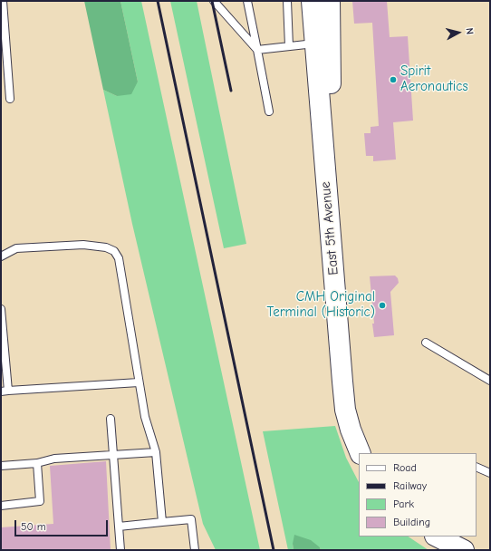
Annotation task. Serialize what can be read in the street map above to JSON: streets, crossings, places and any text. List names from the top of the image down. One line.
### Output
{"streets":{"main road":["East 5th Avenue"]},"places":["Spirit Aeronautics","CMH Original Terminal (Historic)"],"legend":["Road","Railway","Park","Building"],"scale_bar":"50 m","north":"right"}
